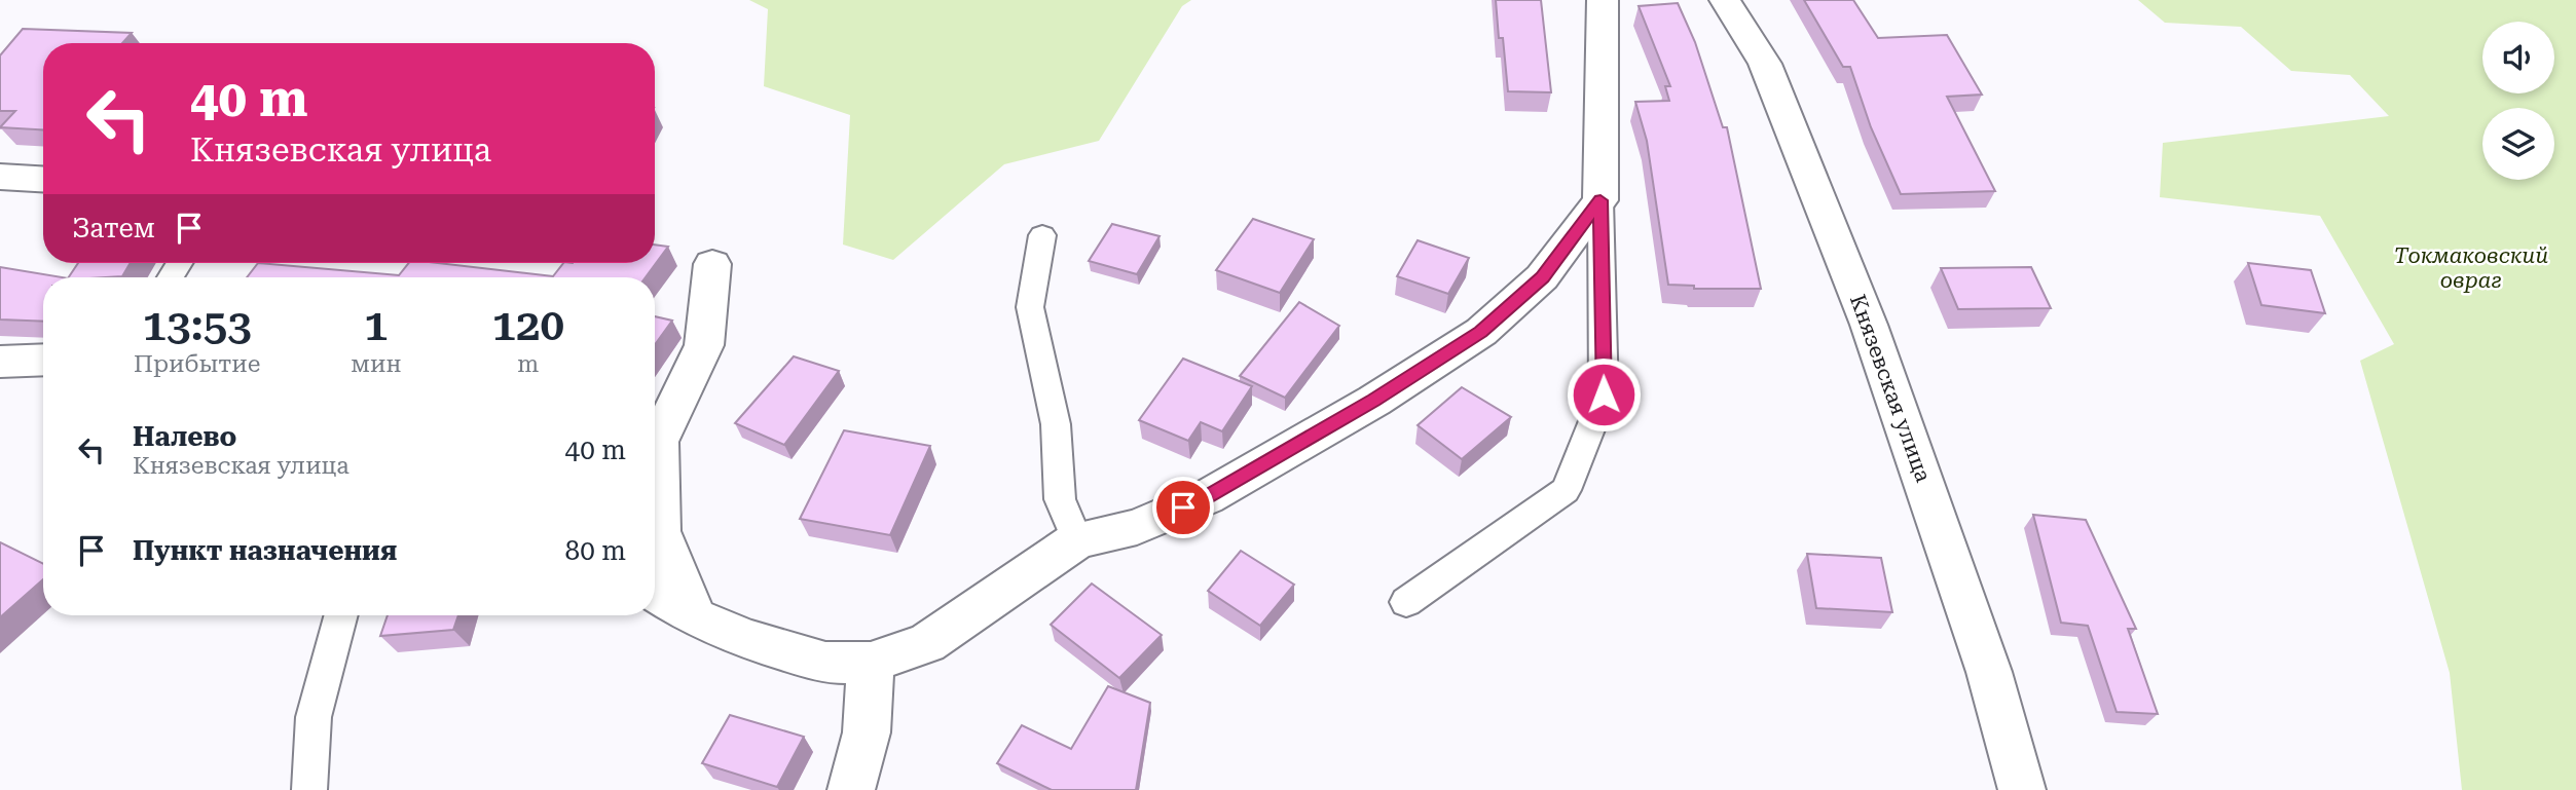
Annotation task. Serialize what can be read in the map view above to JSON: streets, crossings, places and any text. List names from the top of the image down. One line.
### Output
{"streets":{"street":["Князевская улица"]},"parks":["Токмаковский овраг"],"page":{"turn":["40 m","Князевская улица"],"then":"Затем","eta":["13:53","Прибытие","1","мин","120","m"],"list":[{"name":"Налево","note":"Князевская улица","value":"40 m"},{"name":"Пункт назначения","value":"80 m"}]}}
